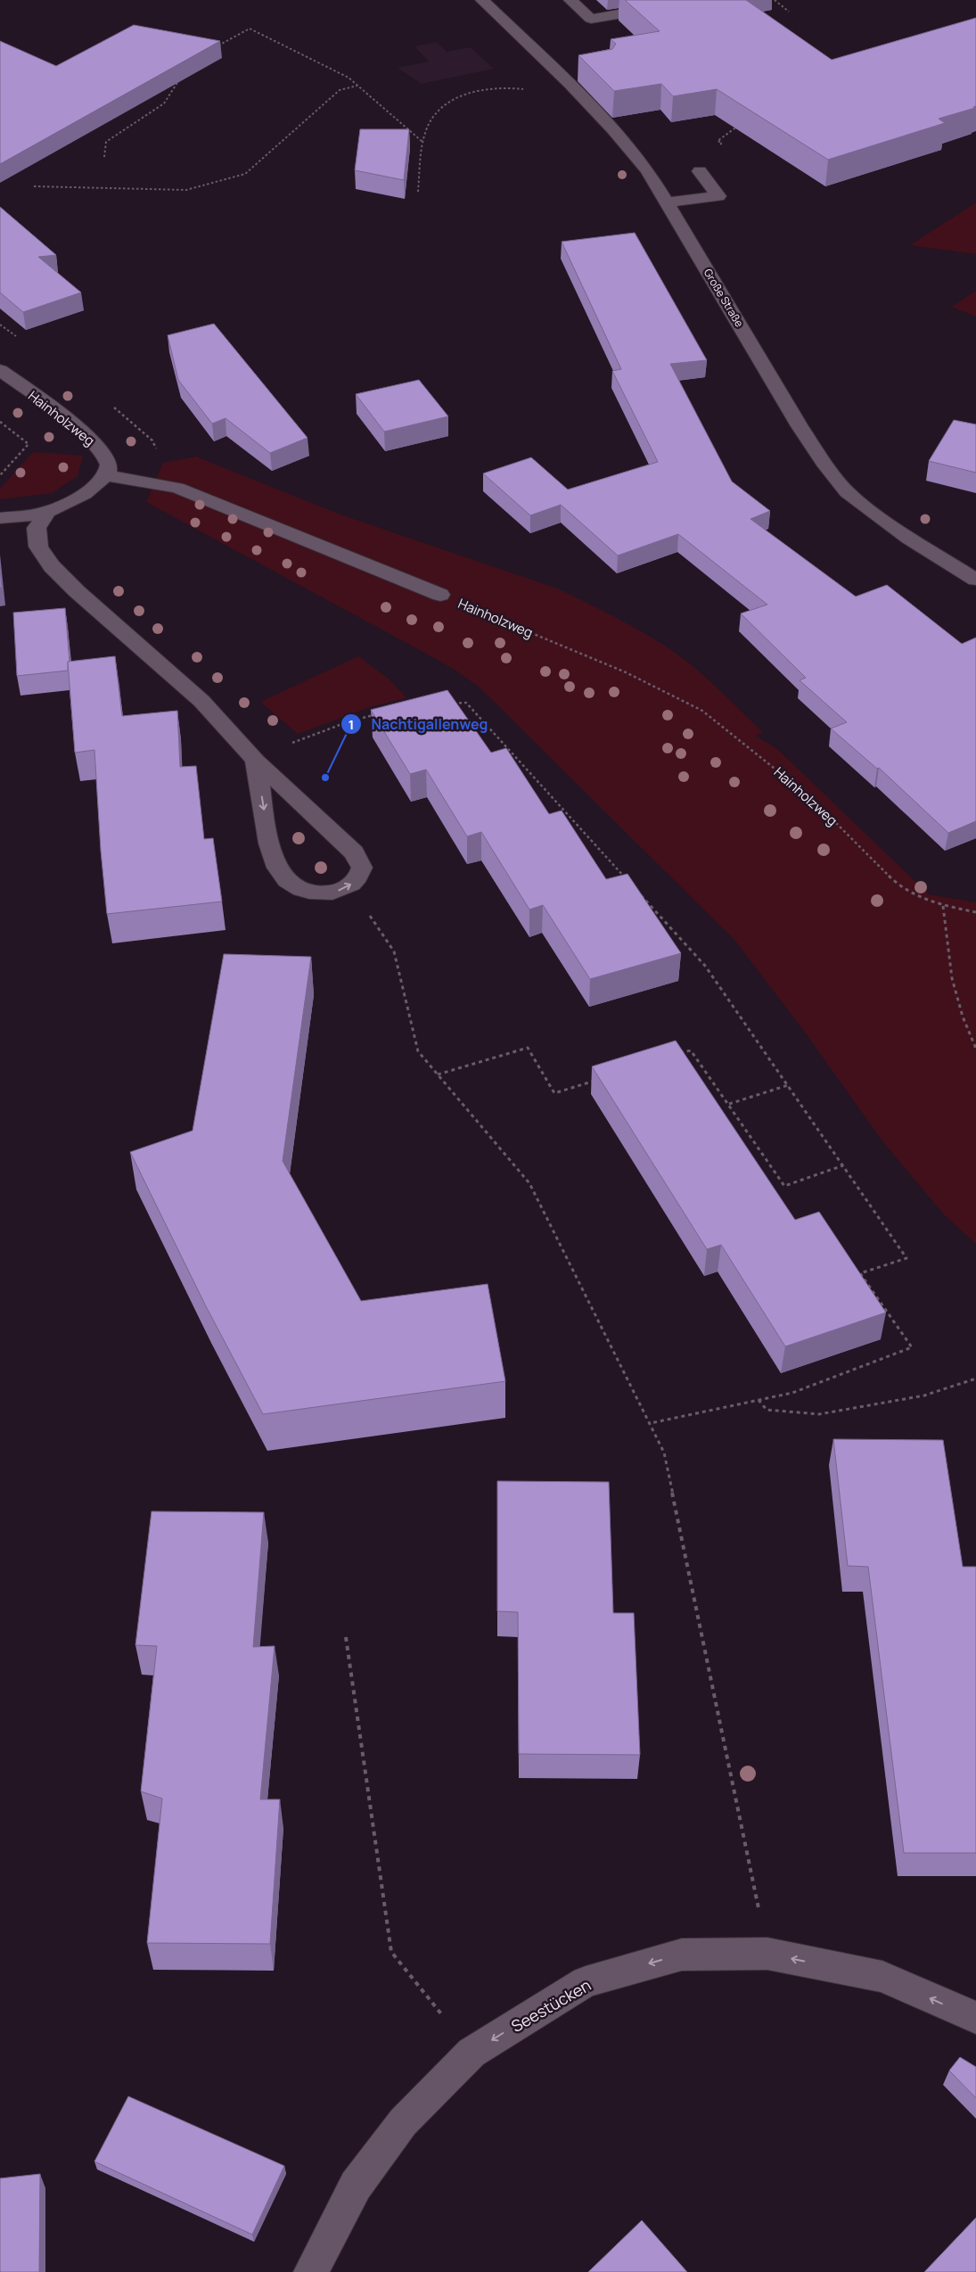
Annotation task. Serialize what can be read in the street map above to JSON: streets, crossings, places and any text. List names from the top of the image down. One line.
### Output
{"streets":{"street":["Große Straße","Hainholzweg","Seestücken"]},"one_way":["Seestücken"],"places":["Nachtigallenweg"]}
